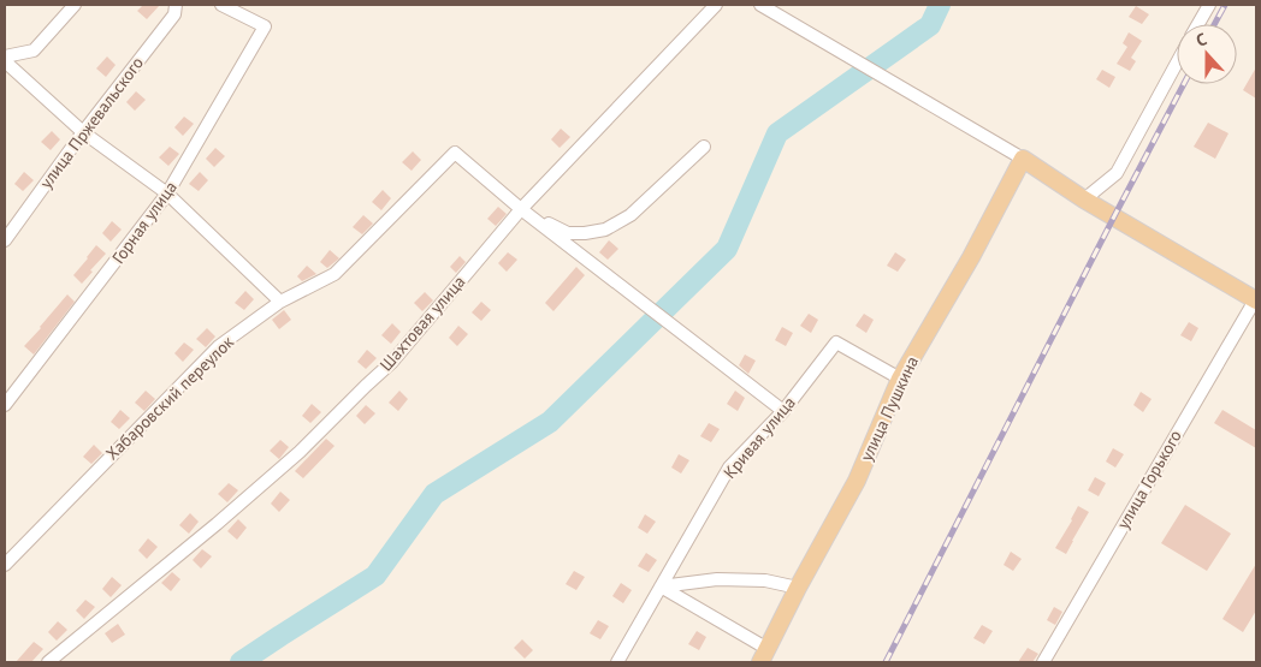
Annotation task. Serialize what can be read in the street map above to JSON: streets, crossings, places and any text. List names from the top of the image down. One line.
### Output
{"streets":{"main road":["улица Пушкина"],"street":["улица Пржевальского","Горная улица","Шахтовая улица","Хабаровский переулок","Кривая улица","улица Горького"]},"crossings":[["Шахтовая улица","Хабаровский переулок"],["улица Пушкина","Кривая улица"]],"north":"top"}
